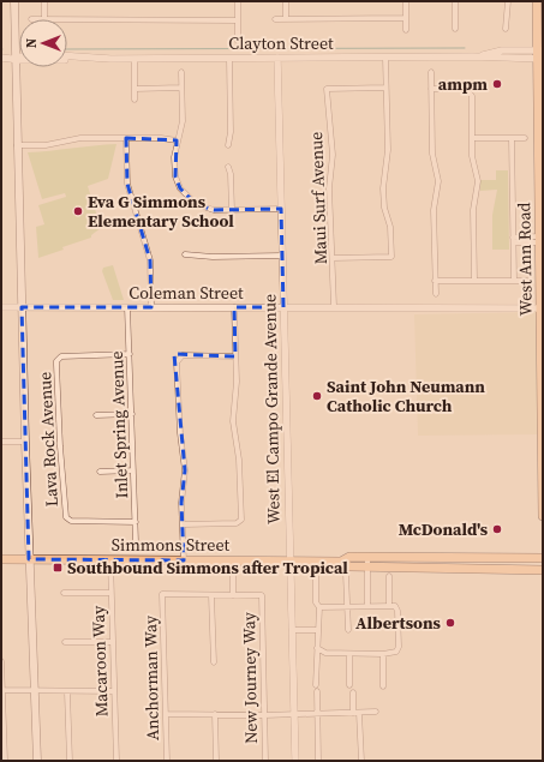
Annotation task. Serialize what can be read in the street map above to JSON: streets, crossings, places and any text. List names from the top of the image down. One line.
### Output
{"streets":{"main road":["West Ann Road","Simmons Street"],"street":["Clayton Street","Maui Surf Avenue","Coleman Street","West El Campo Grande Avenue","Inlet Spring Avenue","Lava Rock Avenue","Macaroon Way","Anchorman Way","New Journey Way"]},"crossings":[["Clayton Street","West Ann Road"],["Clayton Street","West El Campo Grande Avenue"],["Maui Surf Avenue","Coleman Street"],["West Ann Road","Coleman Street"],["Coleman Street","West El Campo Grande Avenue"],["Coleman Street","Inlet Spring Avenue"],["West El Campo Grande Avenue","Simmons Street"],["Inlet Spring Avenue","Lava Rock Avenue"],["Simmons Street","Macaroon Way"]],"places":{"other":["ampm","Eva G Simmons Elementary School","Saint John Neumann Catholic Church","McDonald's","Albertsons"],"transit":["Southbound Simmons after Tropical"]},"north":"left"}
